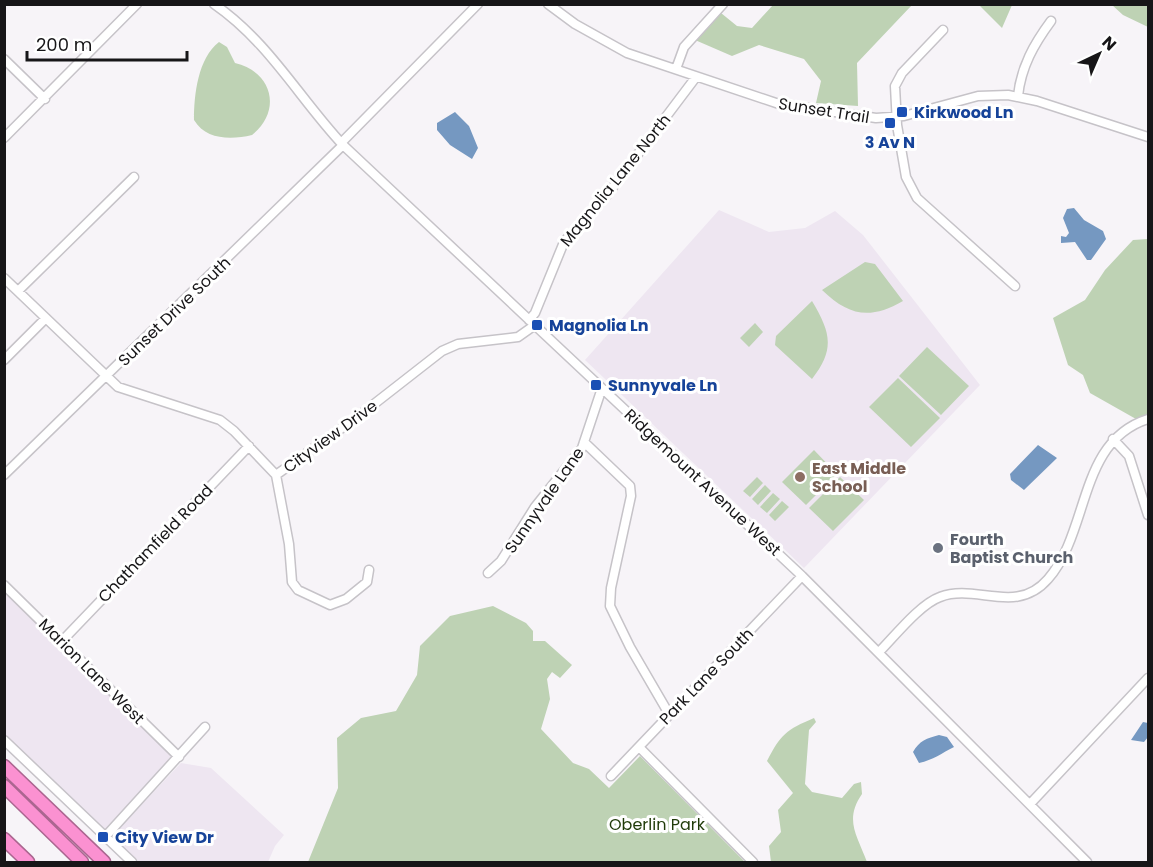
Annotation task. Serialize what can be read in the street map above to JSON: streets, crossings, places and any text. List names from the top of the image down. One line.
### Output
{"streets":{"street":["Sunset Trail","Magnolia Lane North","Sunset Drive South","Cityview Drive","Ridgemount Avenue West","Sunnyvale Lane","Chathamfield Road","Marion Lane West","Park Lane South"]},"crossings":[["Sunset Trail","Magnolia Lane North"],["Magnolia Lane North","Cityview Drive"],["Magnolia Lane North","Ridgemount Avenue West"],["Sunset Drive South","Ridgemount Avenue West"],["Cityview Drive","Ridgemount Avenue West"],["Ridgemount Avenue West","Sunnyvale Lane"],["Ridgemount Avenue West","Park Lane South"],["Chathamfield Road","Marion Lane West"]],"parks":["Oberlin Park"],"places":{"transit":["Kirkwood Ln","3 Av N","Magnolia Ln","Sunnyvale Ln","City View Dr"],"other":["East Middle School","Fourth Baptist Church"]},"scale_bar":"200 m","north":"top right"}
